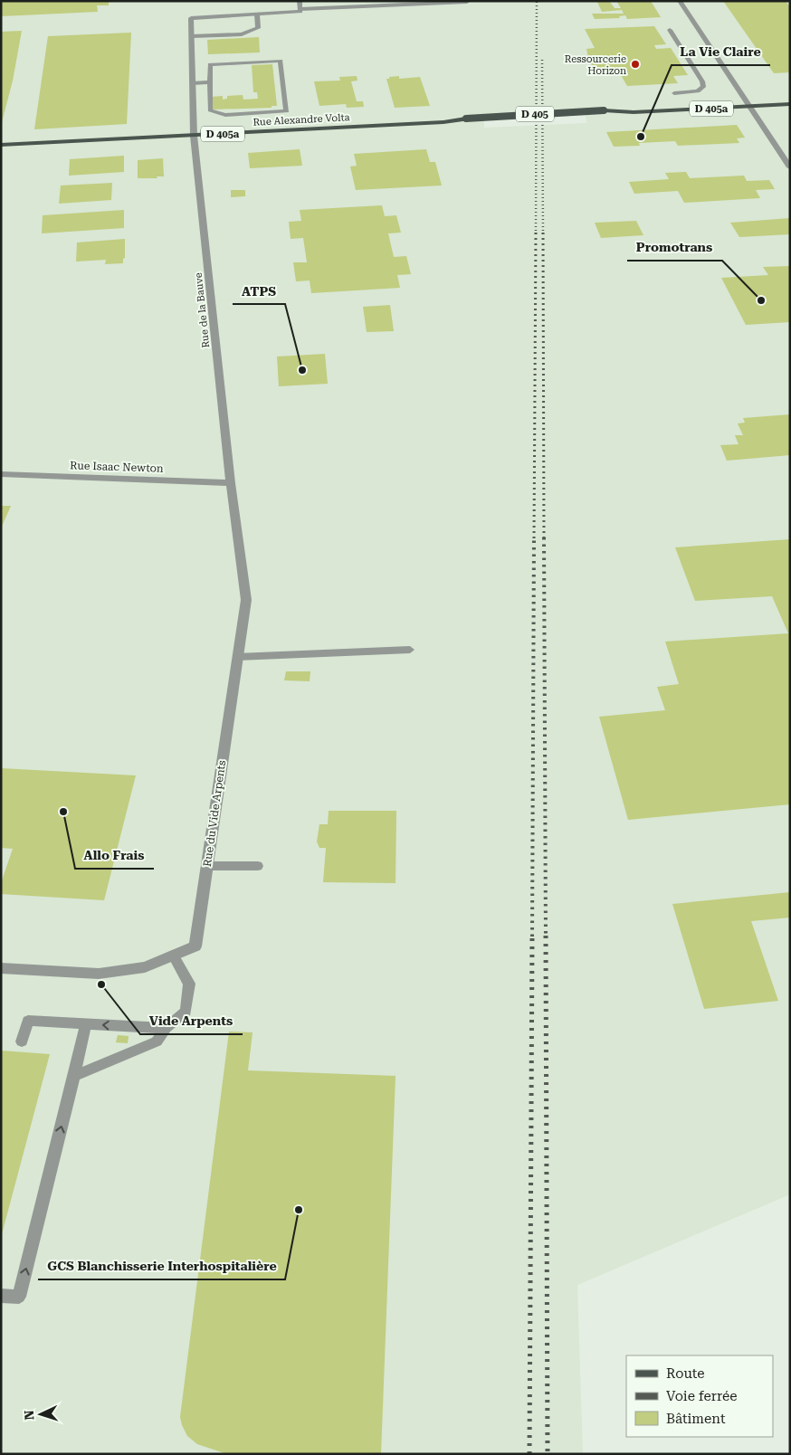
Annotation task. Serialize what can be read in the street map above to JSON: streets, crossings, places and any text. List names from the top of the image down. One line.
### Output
{"streets":{"main road":["D 405a","Rue Alexandre Volta"],"street":["Rue de la Bauve","Rue Isaac Newton","Rue du Vide Arpents"]},"crossings":[["D 405a","Rue Alexandre Volta"],["Rue Alexandre Volta","Rue de la Bauve"],["Rue de la Bauve","Rue Isaac Newton"],["Rue de la Bauve","Rue du Vide Arpents"],["Rue Isaac Newton","Rue du Vide Arpents"]],"places":["Ressourcerie Horizon","La Vie Claire","Promotrans","ATPS","Allo Frais","Vide Arpents","GCS Blanchisserie Interhospitalière"],"legend":["Route","Voie ferrée","Bâtiment"],"north":"left"}
